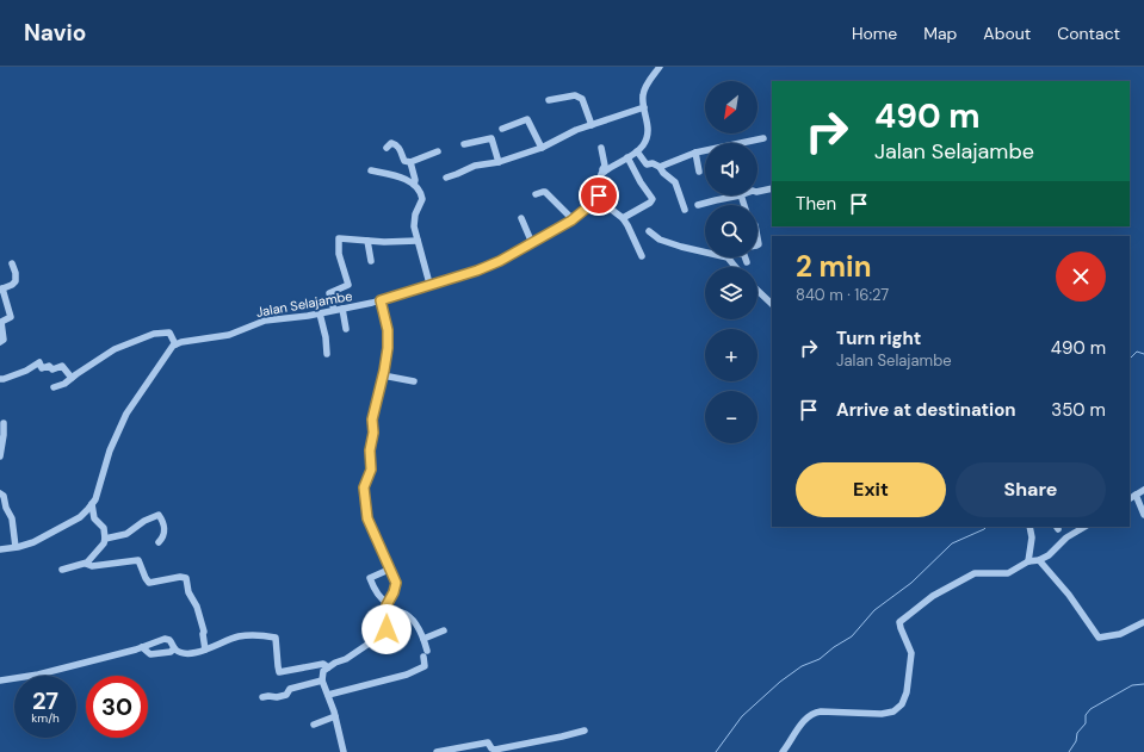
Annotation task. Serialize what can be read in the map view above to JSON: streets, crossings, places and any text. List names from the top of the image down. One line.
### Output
{"streets":{"street":["Jalan Selajambe"]},"north":"bottom left","page":{"header":"Navio","nav":["Home","Map","About","Contact"],"map_buttons":["+","−"],"turn":["490 m","Jalan Selajambe"],"then":"Then","heading":["2 min","840 m · 16:27"],"list":[{"name":"Turn right","note":"Jalan Selajambe","value":"490 m"},{"name":"Arrive at destination","value":"350 m"}],"buttons":["Exit","Share"],"speed":"27 km/h","limit":"30"}}
